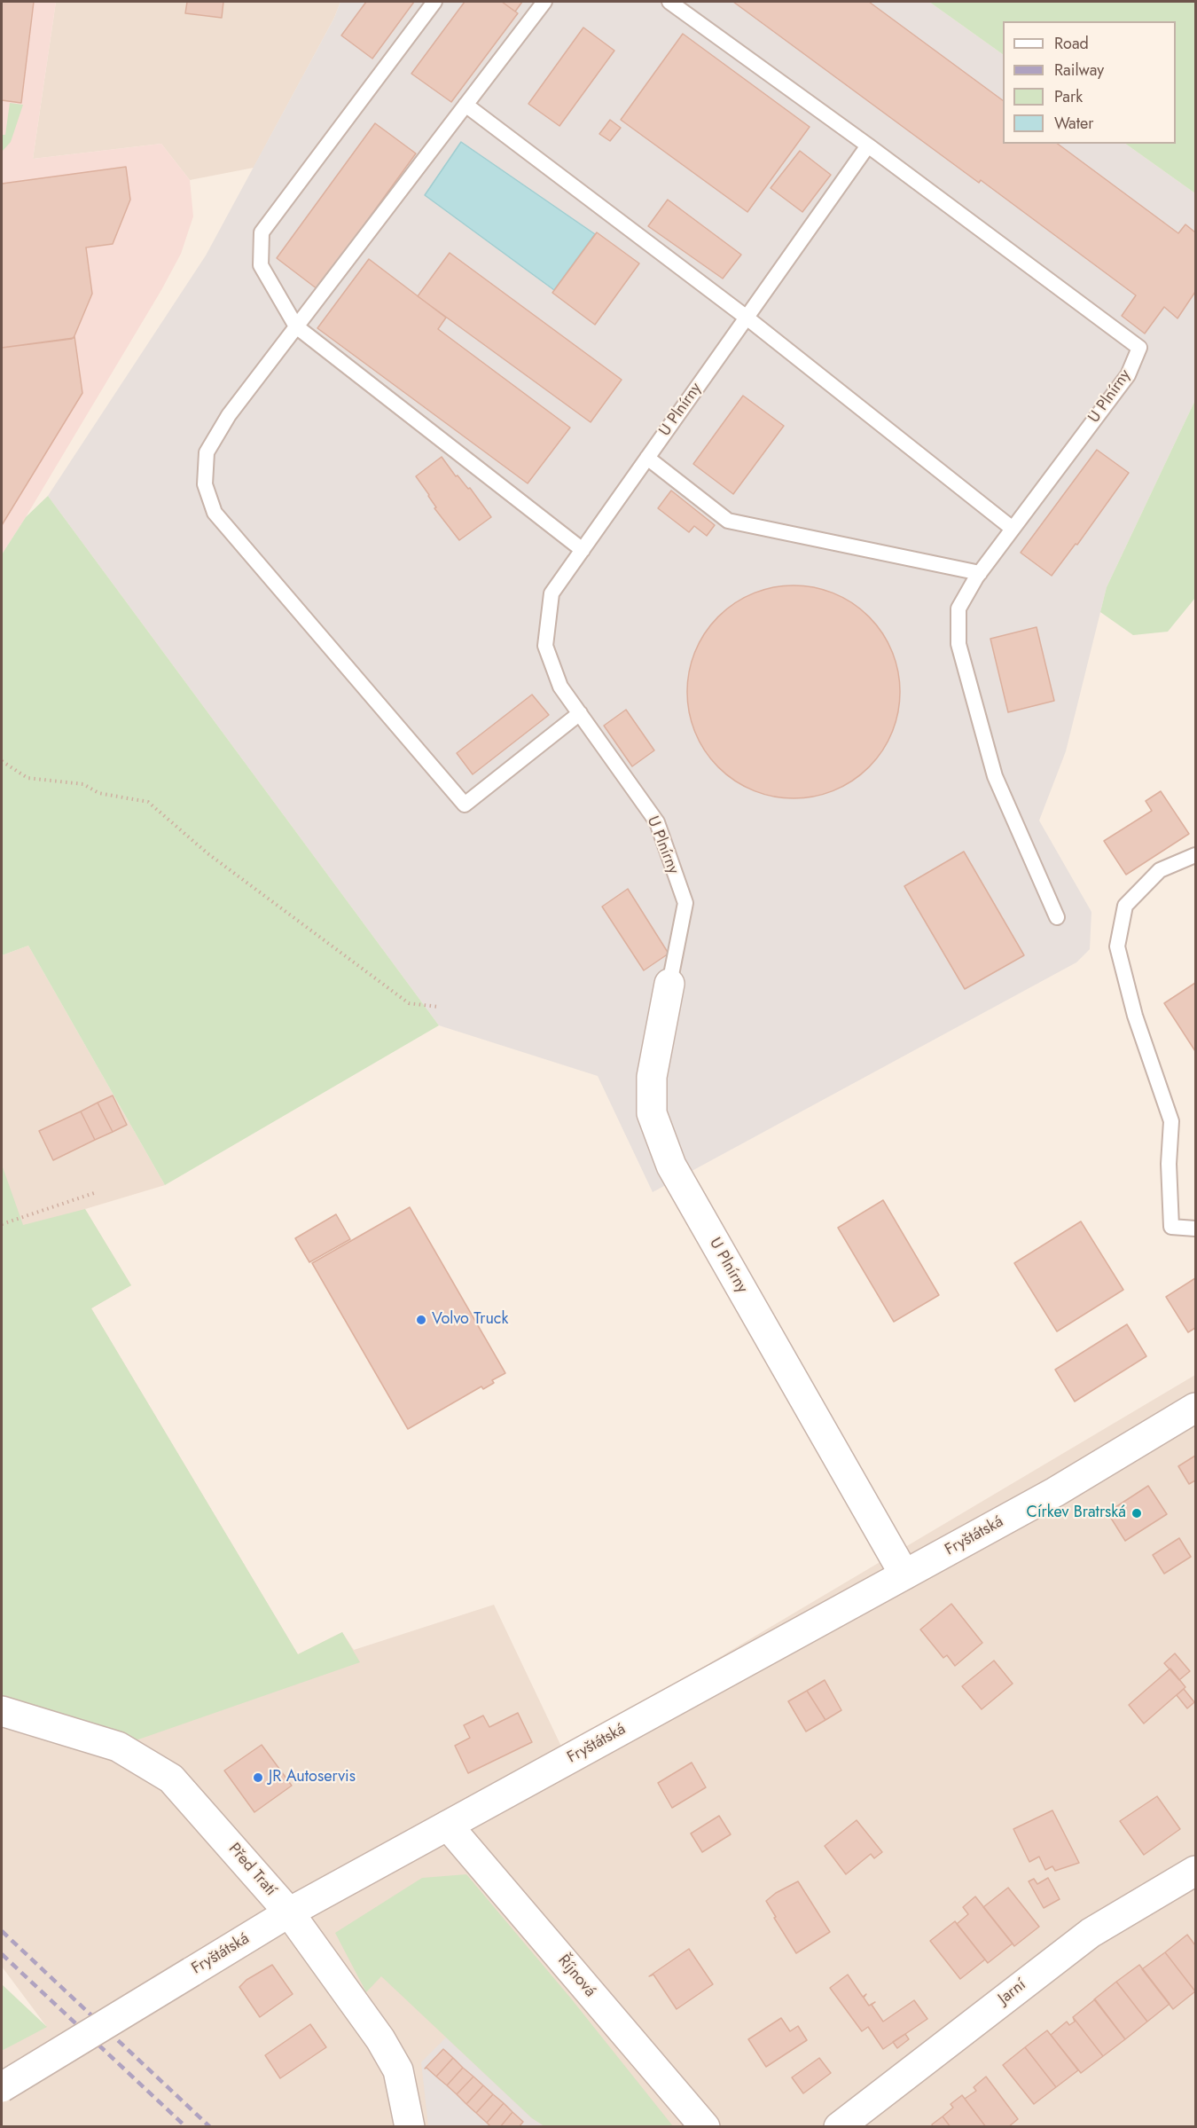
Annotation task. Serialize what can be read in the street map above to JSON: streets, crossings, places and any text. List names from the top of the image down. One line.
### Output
{"streets":{"street":["U Plnírny","Fryštátská","Před Tratí","Říjnová","Jarní"]},"crossings":[["U Plnírny","Fryštátská"],["Fryštátská","Před Tratí"],["Fryštátská","Říjnová"]],"places":["Volvo Truck","Církev Bratrská","JR Autoservis"],"legend":["Road","Railway","Park","Water"]}
